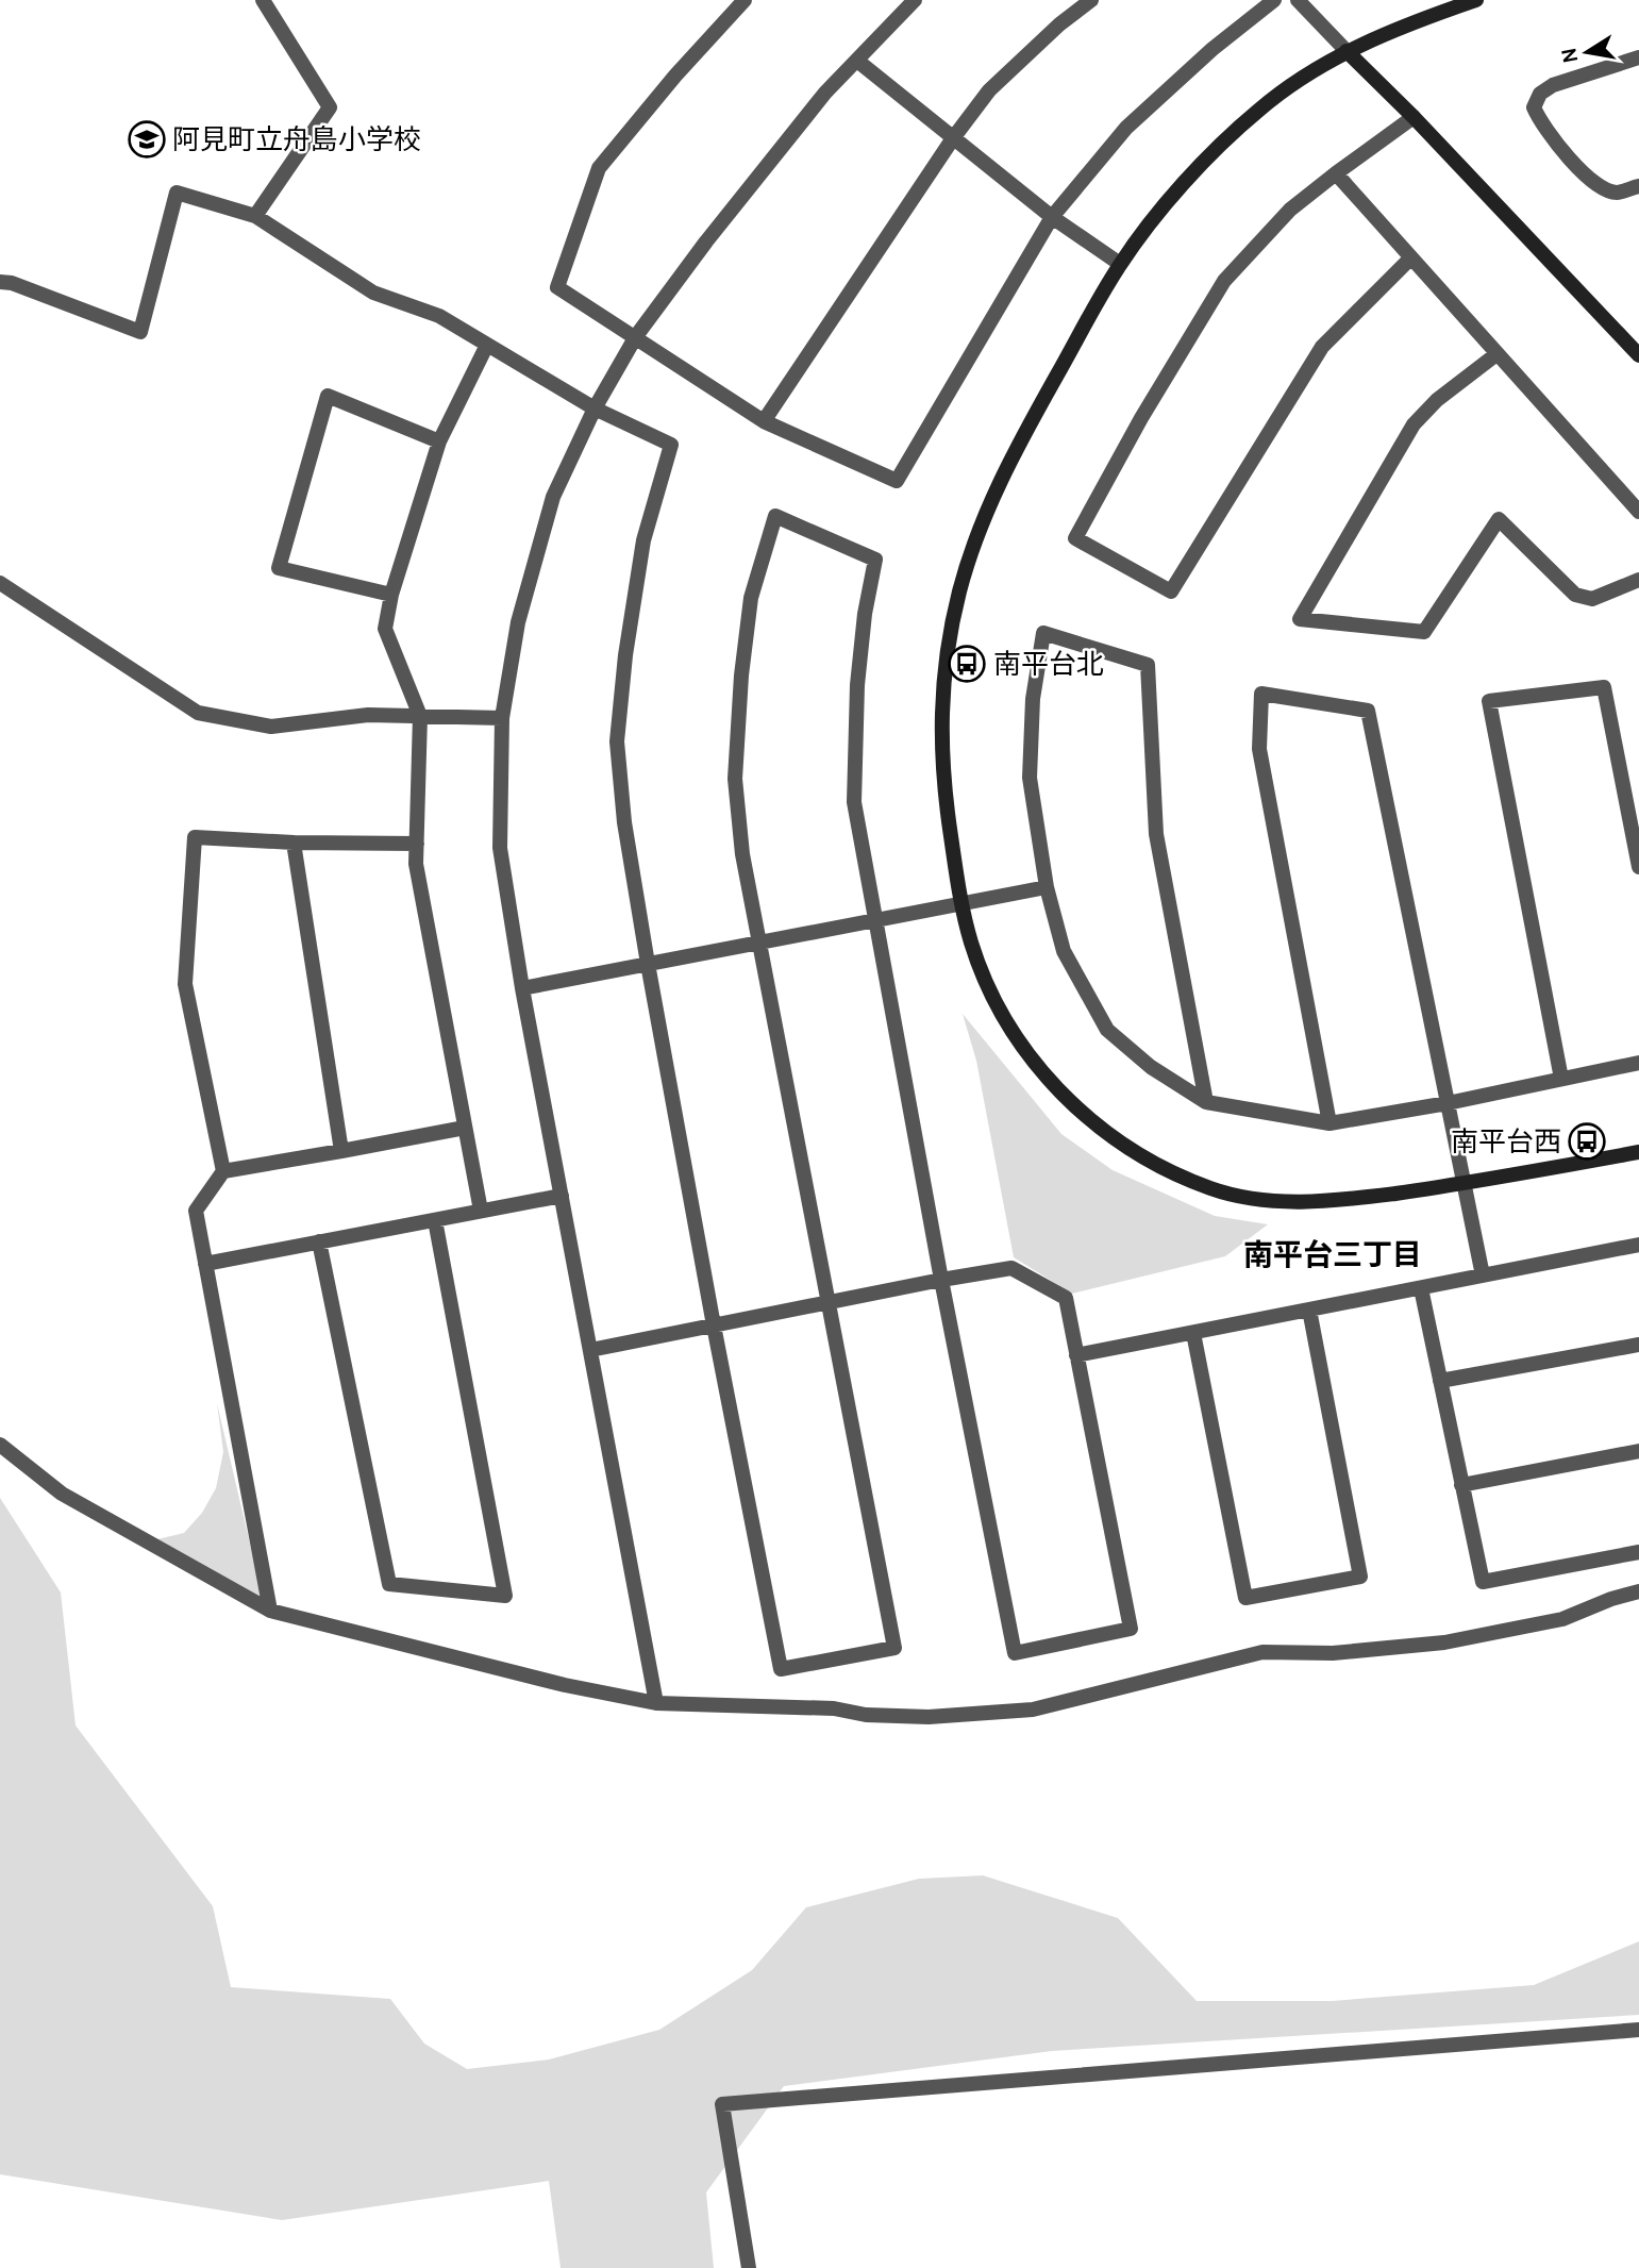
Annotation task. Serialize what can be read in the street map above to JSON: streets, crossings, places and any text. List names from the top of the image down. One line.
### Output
{"districts":["南平台三丁目"],"places":{"school or university":["阿見町立舟島小学校"],"bus stop":["南平台北","南平台西"]},"north":"left"}
